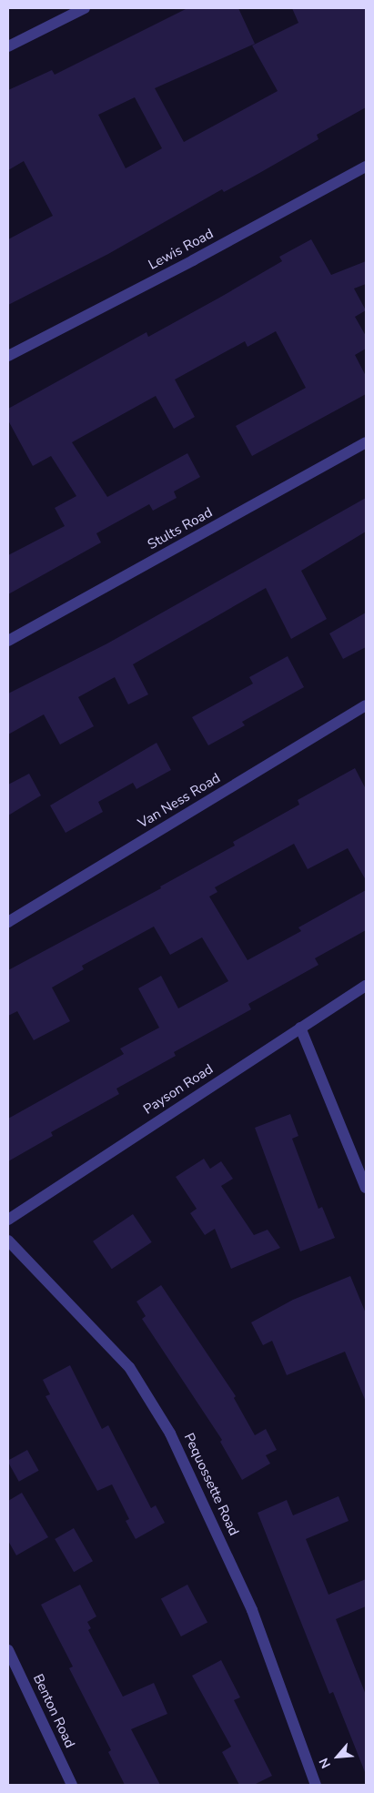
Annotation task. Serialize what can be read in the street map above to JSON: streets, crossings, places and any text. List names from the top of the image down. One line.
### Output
{"streets":{"street":["Lewis Road","Stults Road","Van Ness Road","Payson Road","Pequossette Road","Benton Road"]},"north":"bottom left"}
